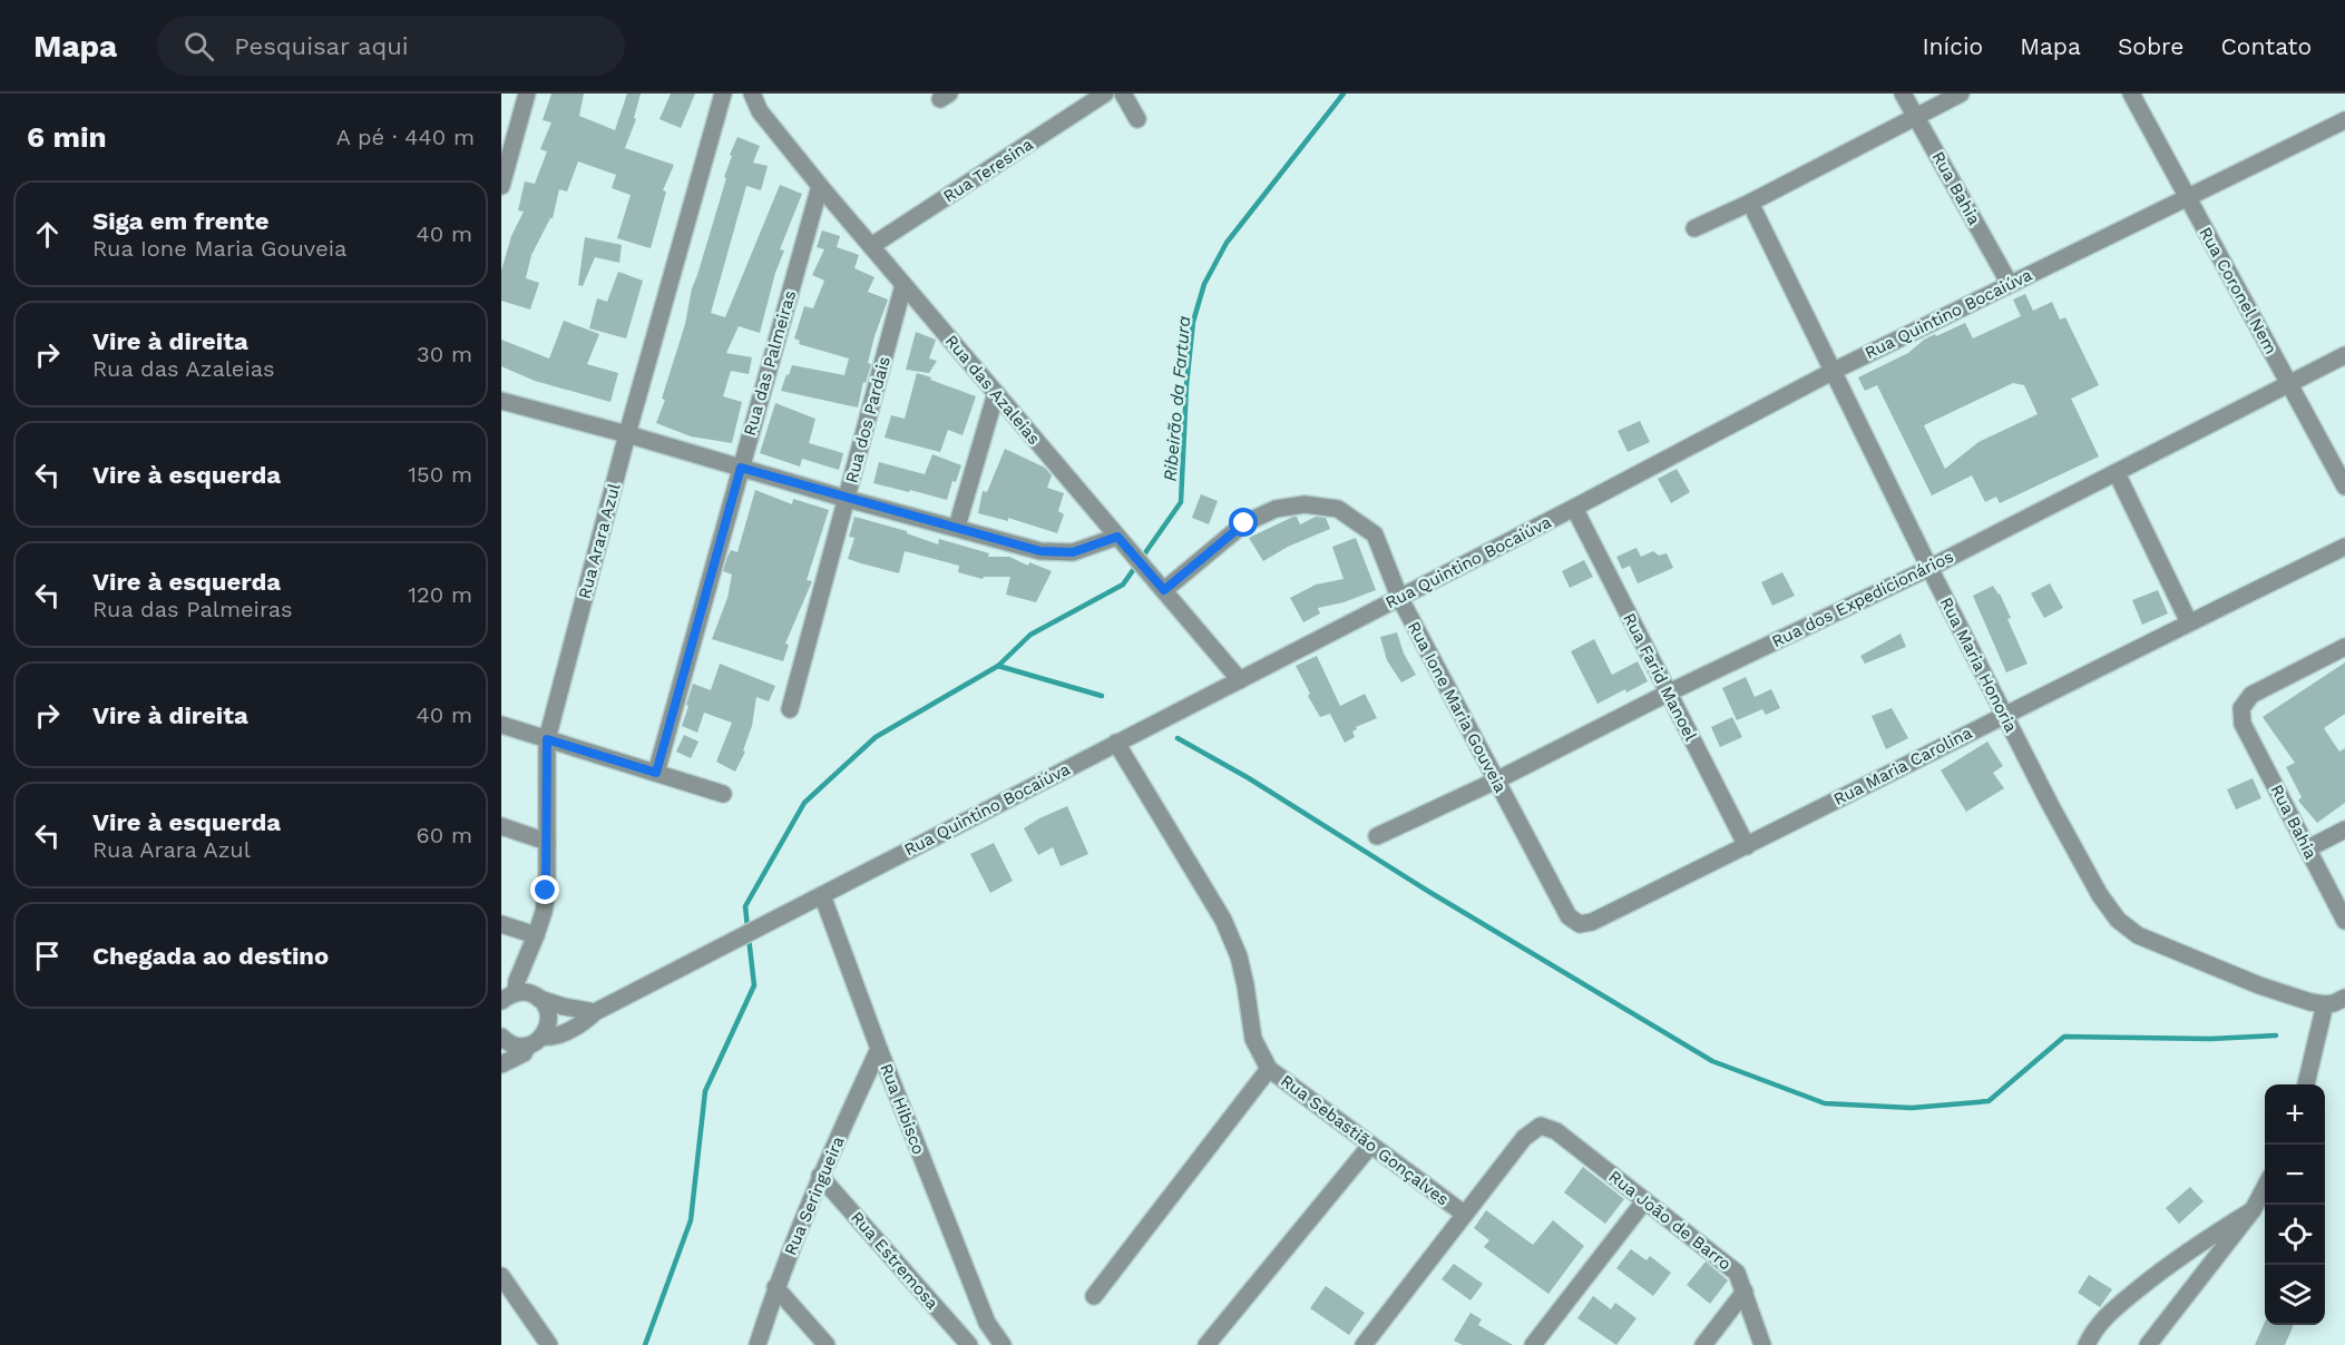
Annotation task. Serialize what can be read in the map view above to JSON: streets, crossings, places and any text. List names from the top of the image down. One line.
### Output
{"streets":{"street":["Rua Teresina","Rua Bahia","Rua Coronel Nem","Rua Quintino Bocaiúva","Rua das Palmeiras","Rua das Azaleias","Rua dos Pardais","Rua Arara Azul","Rua dos Expedicionários","Rua Maria Honoria","Rua Farid Manoel","Rua Ione Maria Gouveia","Rua Maria Carolina","Rua Hibisco","Rua Sebastião Gonçalves","Rua Seringueira","Rua João de Barro","Rua Estremosa"]},"crossings":[["Rua Teresina","Rua das Azaleias"],["Rua Bahia","Rua Quintino Bocaiúva"],["Rua Coronel Nem","Rua Quintino Bocaiúva"],["Rua Coronel Nem","Rua dos Expedicionários"],["Rua Quintino Bocaiúva","Rua das Azaleias"],["Rua Quintino Bocaiúva","Rua Maria Honoria"],["Rua Quintino Bocaiúva","Rua Farid Manoel"],["Rua Quintino Bocaiúva","Rua Ione Maria Gouveia"],["Rua Quintino Bocaiúva","Rua Hibisco"],["Rua Quintino Bocaiúva","Rua Sebastião Gonçalves"],["Rua das Palmeiras","Rua das Azaleias"],["Rua das Azaleias","Rua dos Pardais"],["Rua das Azaleias","Rua Ione Maria Gouveia"],["Rua dos Expedicionários","Rua Maria Honoria"],["Rua dos Expedicionários","Rua Farid Manoel"],["Rua dos Expedicionários","Rua Ione Maria Gouveia"],["Rua Maria Honoria","Rua Maria Carolina"],["Rua Farid Manoel","Rua Maria Carolina"],["Rua Ione Maria Gouveia","Rua Maria Carolina"],["Rua Hibisco","Rua Seringueira"],["Rua Sebastião Gonçalves","Rua João de Barro"],["Rua Seringueira","Rua Estremosa"]],"water":["Ribeirão da Fartura"],"page":{"header":"Mapa","search":"Pesquisar aqui","nav":["Início","Mapa","Sobre","Contato"],"heading":["6 min","A pé · 440 m"],"list":[["Siga em frente","Rua Ione Maria Gouveia","40 m"],["Vire à direita","Rua das Azaleias","30 m"],["Vire à esquerda","150 m"],["Vire à esquerda","Rua das Palmeiras","120 m"],["Vire à direita","40 m"],["Vire à esquerda","Rua Arara Azul","60 m"],"Chegada ao destino"],"map_buttons":["+","−"]}}
